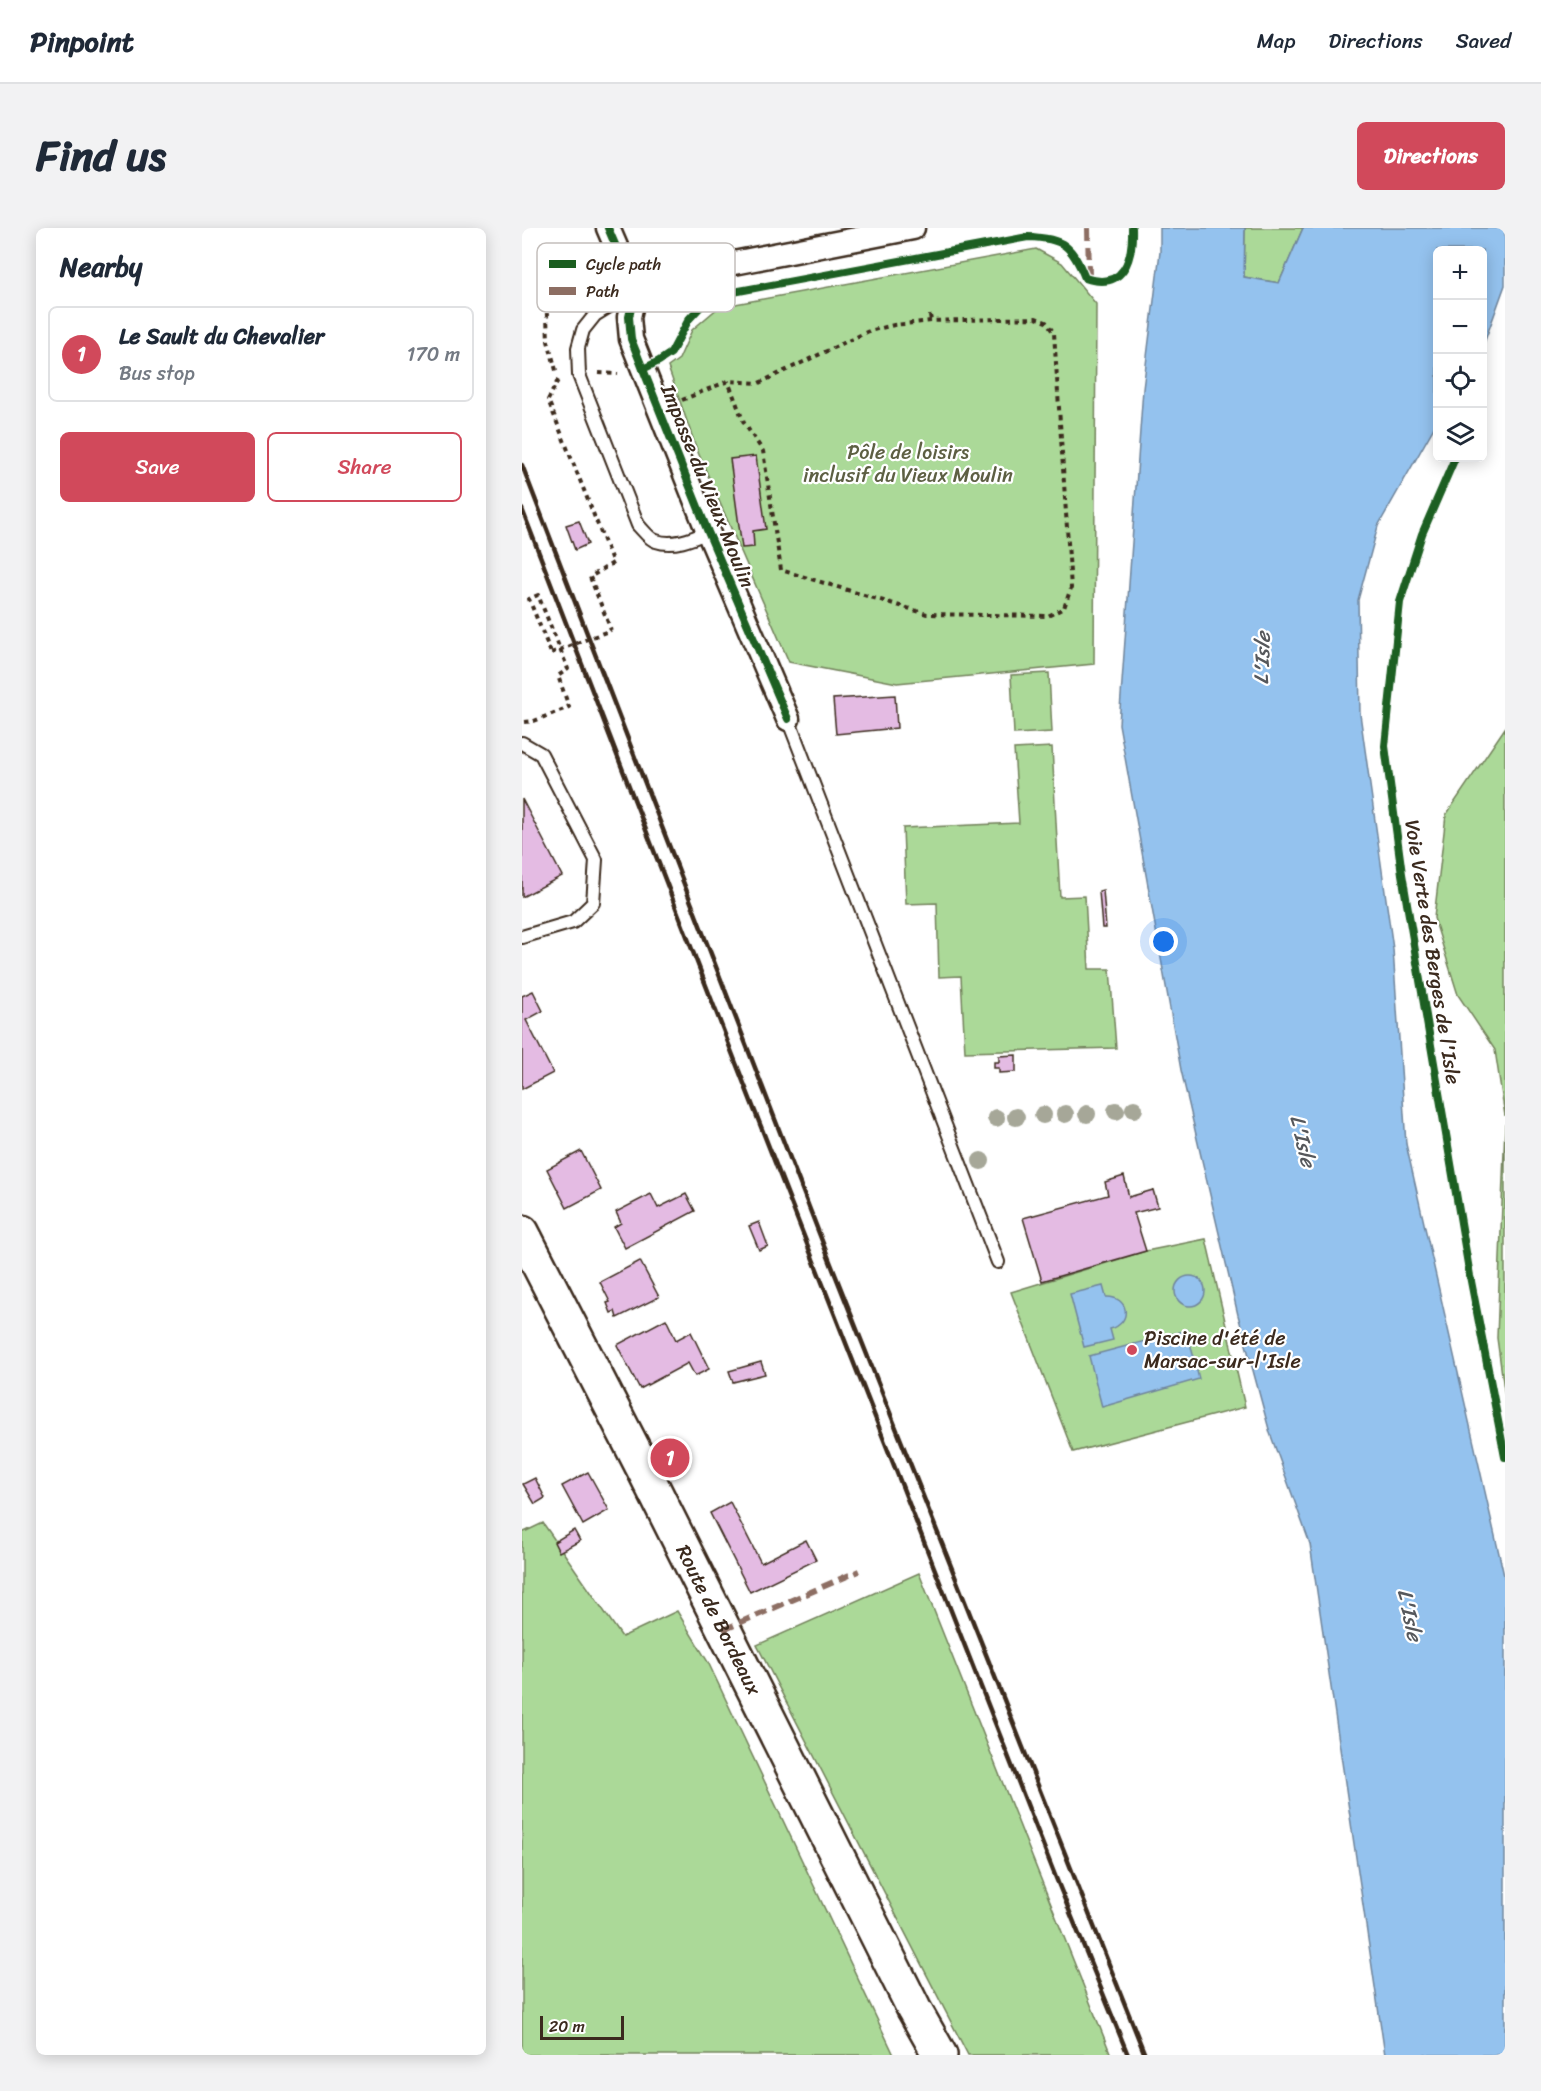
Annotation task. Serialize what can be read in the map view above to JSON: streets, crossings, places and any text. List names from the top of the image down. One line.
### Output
{"streets":{"main road":["Route de Bordeaux"],"street":["Impasse du Vieux Moulin"],"cycle path":["Voie Verte des Berges de l'Isle"]},"water":["L'Isle"],"parks":["Pôle de loisirs inclusif du Vieux Moulin"],"places":["Piscine d'été de Marsac-sur-l'Isle"],"legend":["Cycle path","Path"],"scale_bar":"20 m","page":{"header":"Pinpoint","nav":["Map","Directions","Saved"],"title":"Find us","buttons":["Directions",["Save","Share"]],"heading":"Nearby","map_buttons":["+","−"],"list":[{"mark":"1","name":"Le Sault du Chevalier","note":"Bus stop","value":"170 m"}],"pins":"1","scale":"20 m"}}
